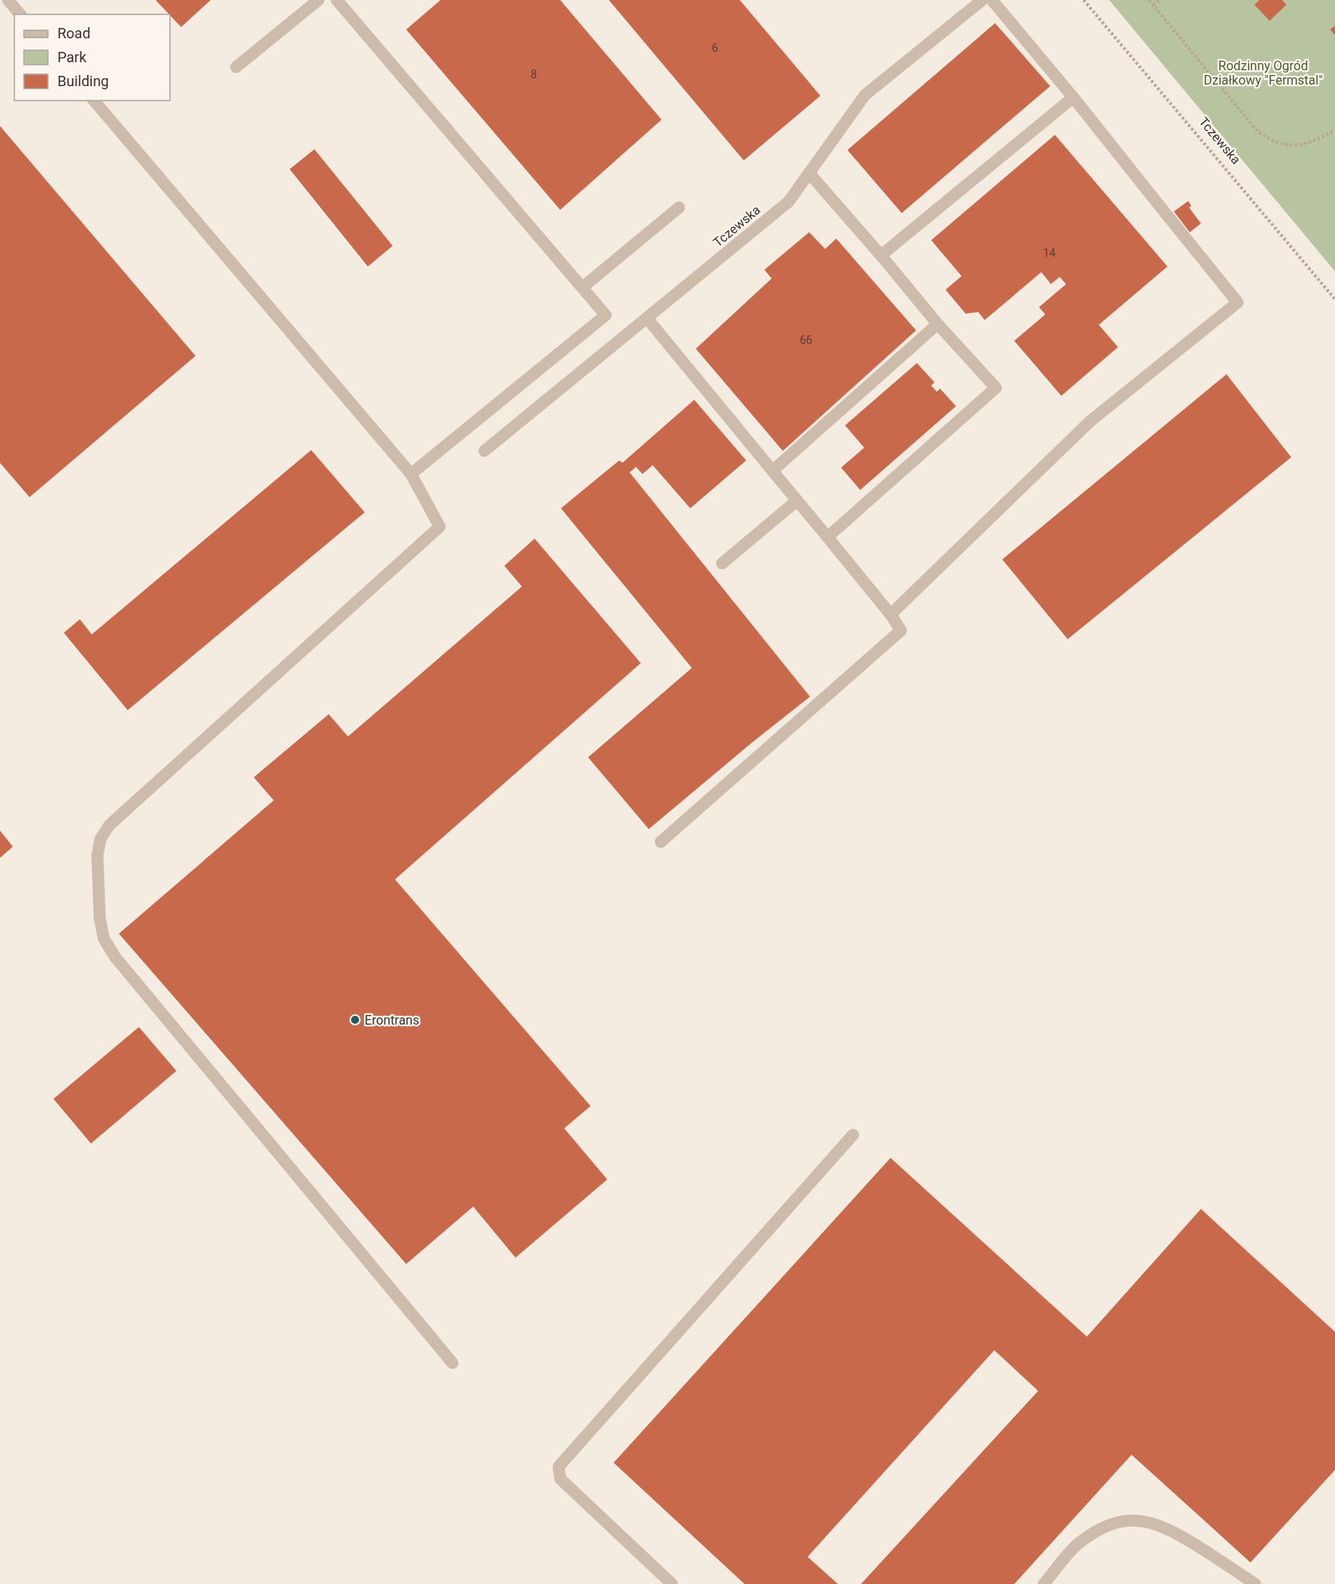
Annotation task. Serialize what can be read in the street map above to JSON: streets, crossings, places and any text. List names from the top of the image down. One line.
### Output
{"streets":{"street":["Tczewska"]},"parks":["Rodzinny Ogród Działkowy \"Fermstal\""],"places":["Erontrans"],"house_numbers":["6","8","14","66"],"legend":["Road","Park","Building"]}
